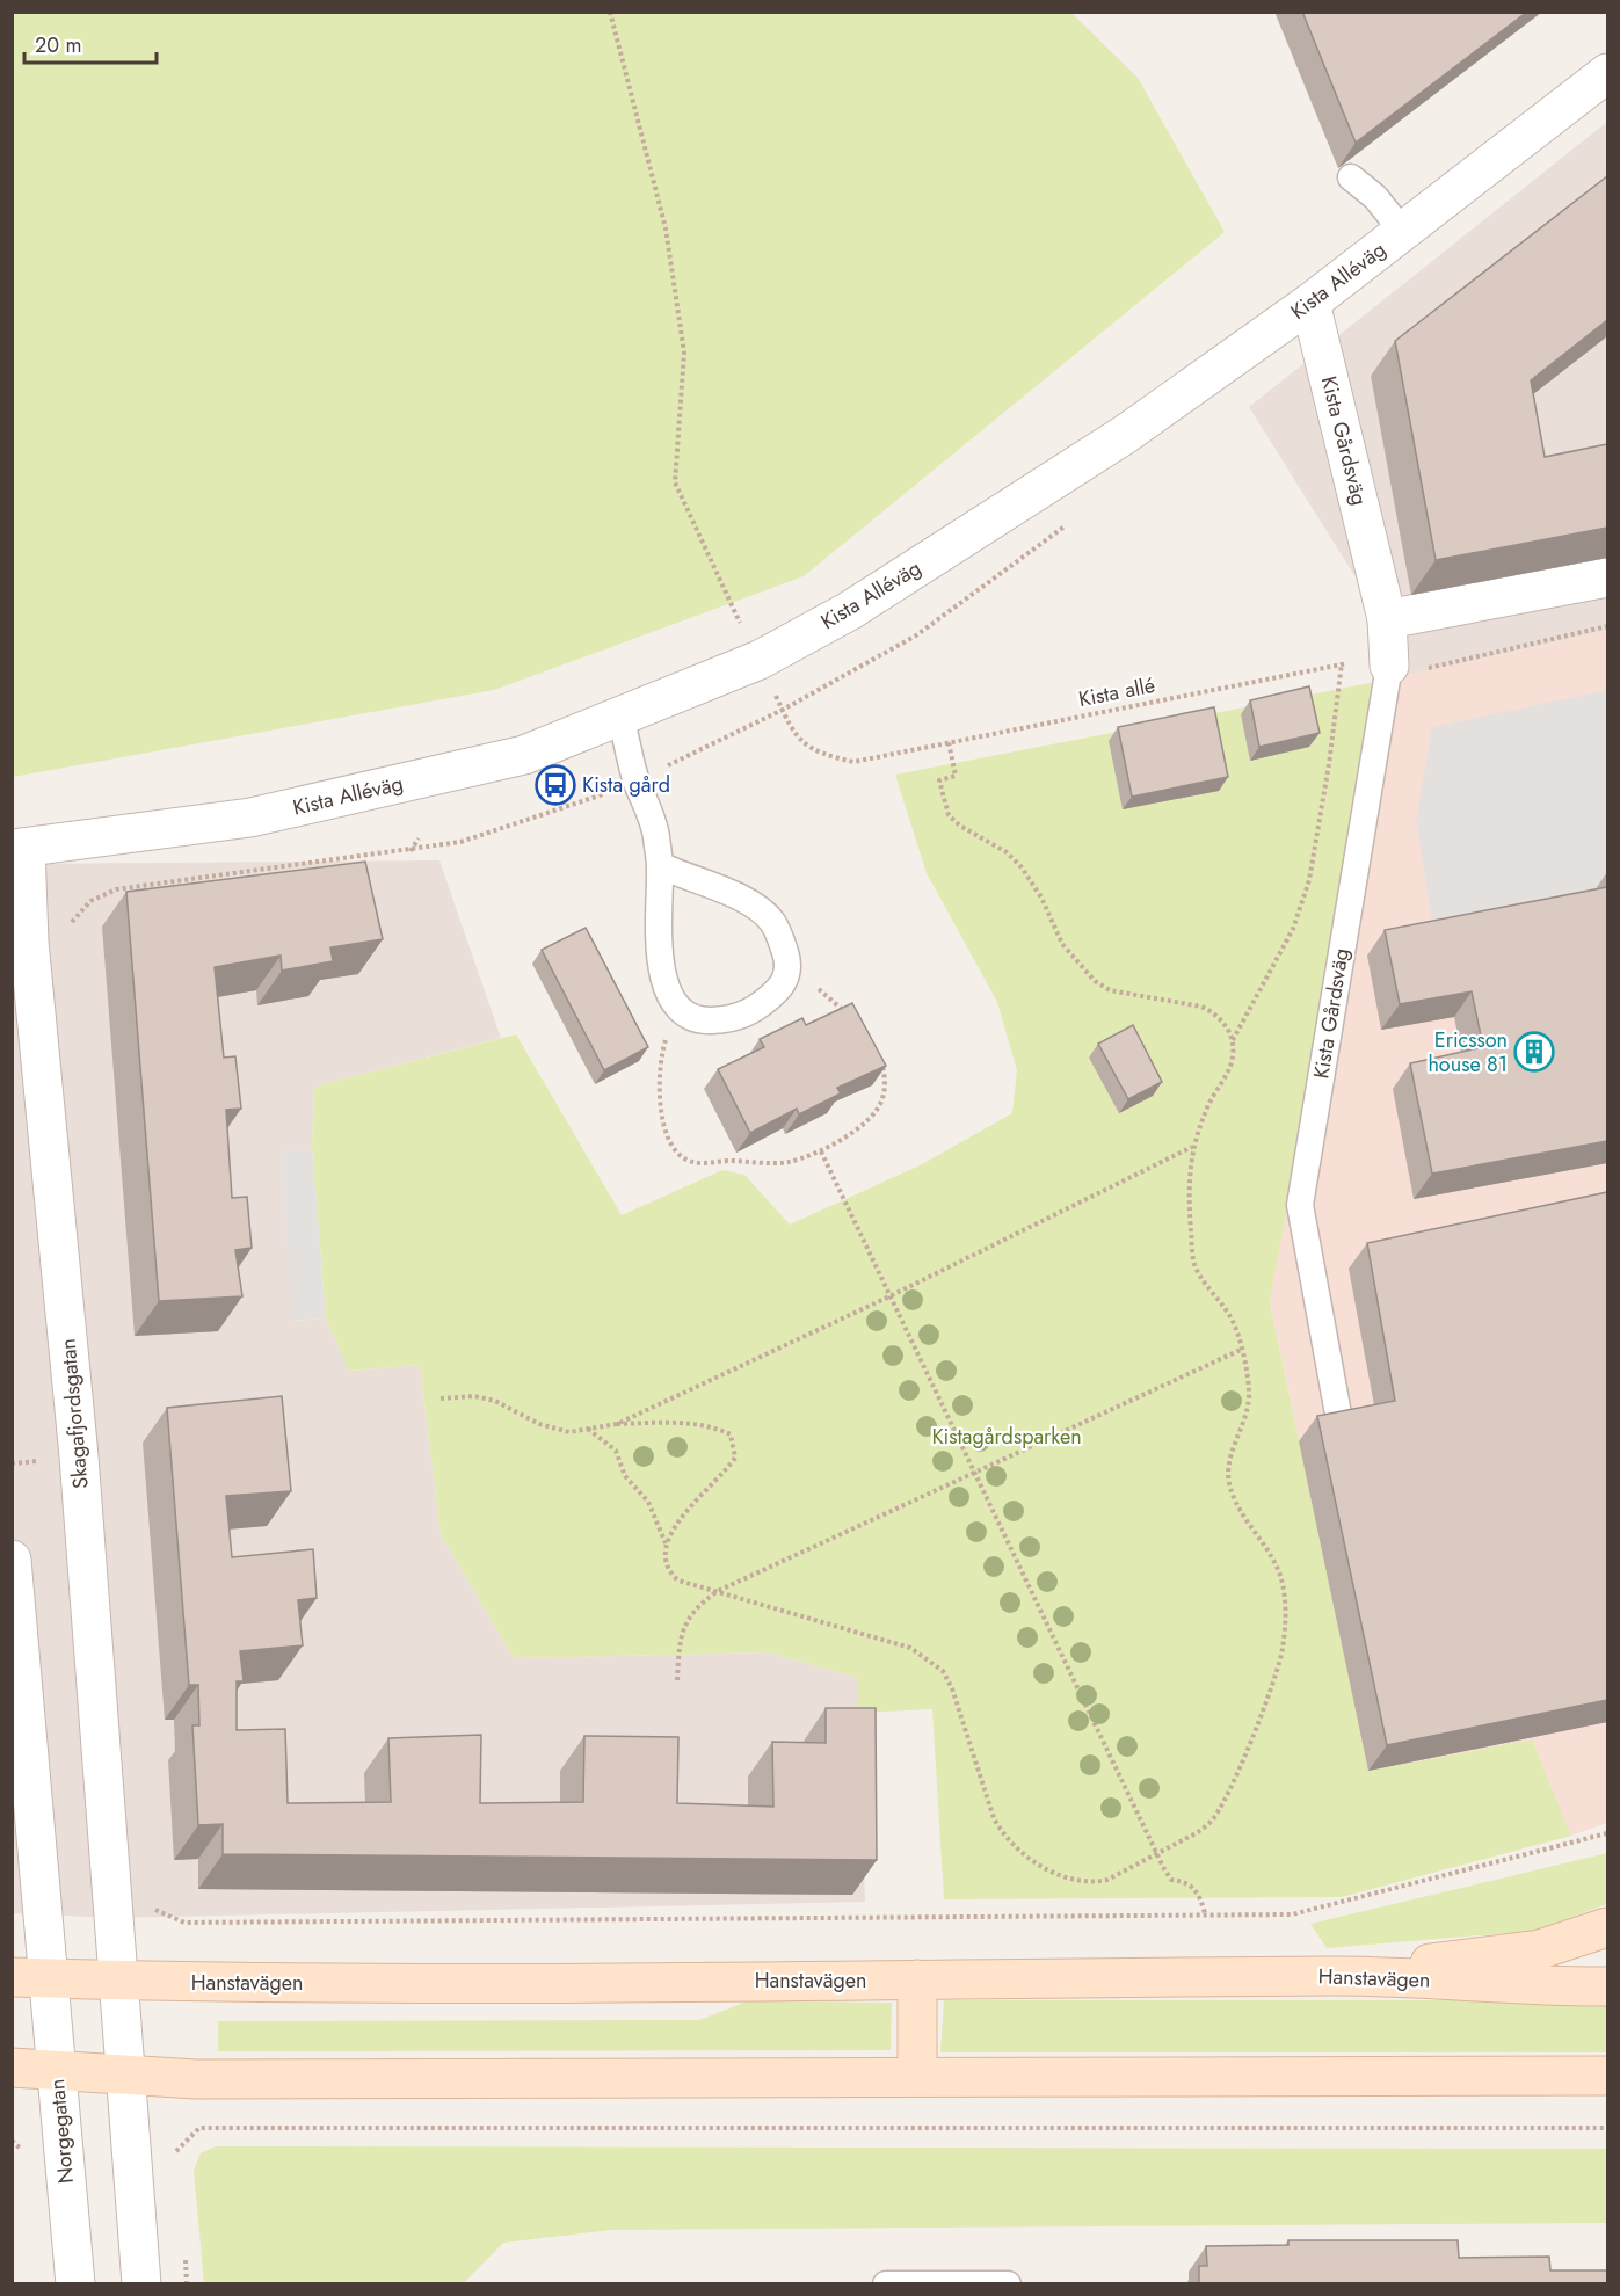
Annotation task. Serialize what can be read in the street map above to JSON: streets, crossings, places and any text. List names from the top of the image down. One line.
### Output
{"streets":{"main road":["Hanstavägen"],"street":["Kista Alléväg","Kista Gårdsväg","Skagafjordsgatan","Norgegatan"],"path":["Kista allé"]},"crossings":[["Kista Alléväg","Kista Gårdsväg"],["Kista Alléväg","Kista allé"],["Kista Alléväg","Skagafjordsgatan"],["Kista Gårdsväg","Kista allé"],["Skagafjordsgatan","Hanstavägen"],["Hanstavägen","Norgegatan"]],"parks":["Kistagårdsparken"],"places":{"bus stop":["Kista gård"],"building":["Ericsson house 81"]},"scale_bar":"20 m"}
